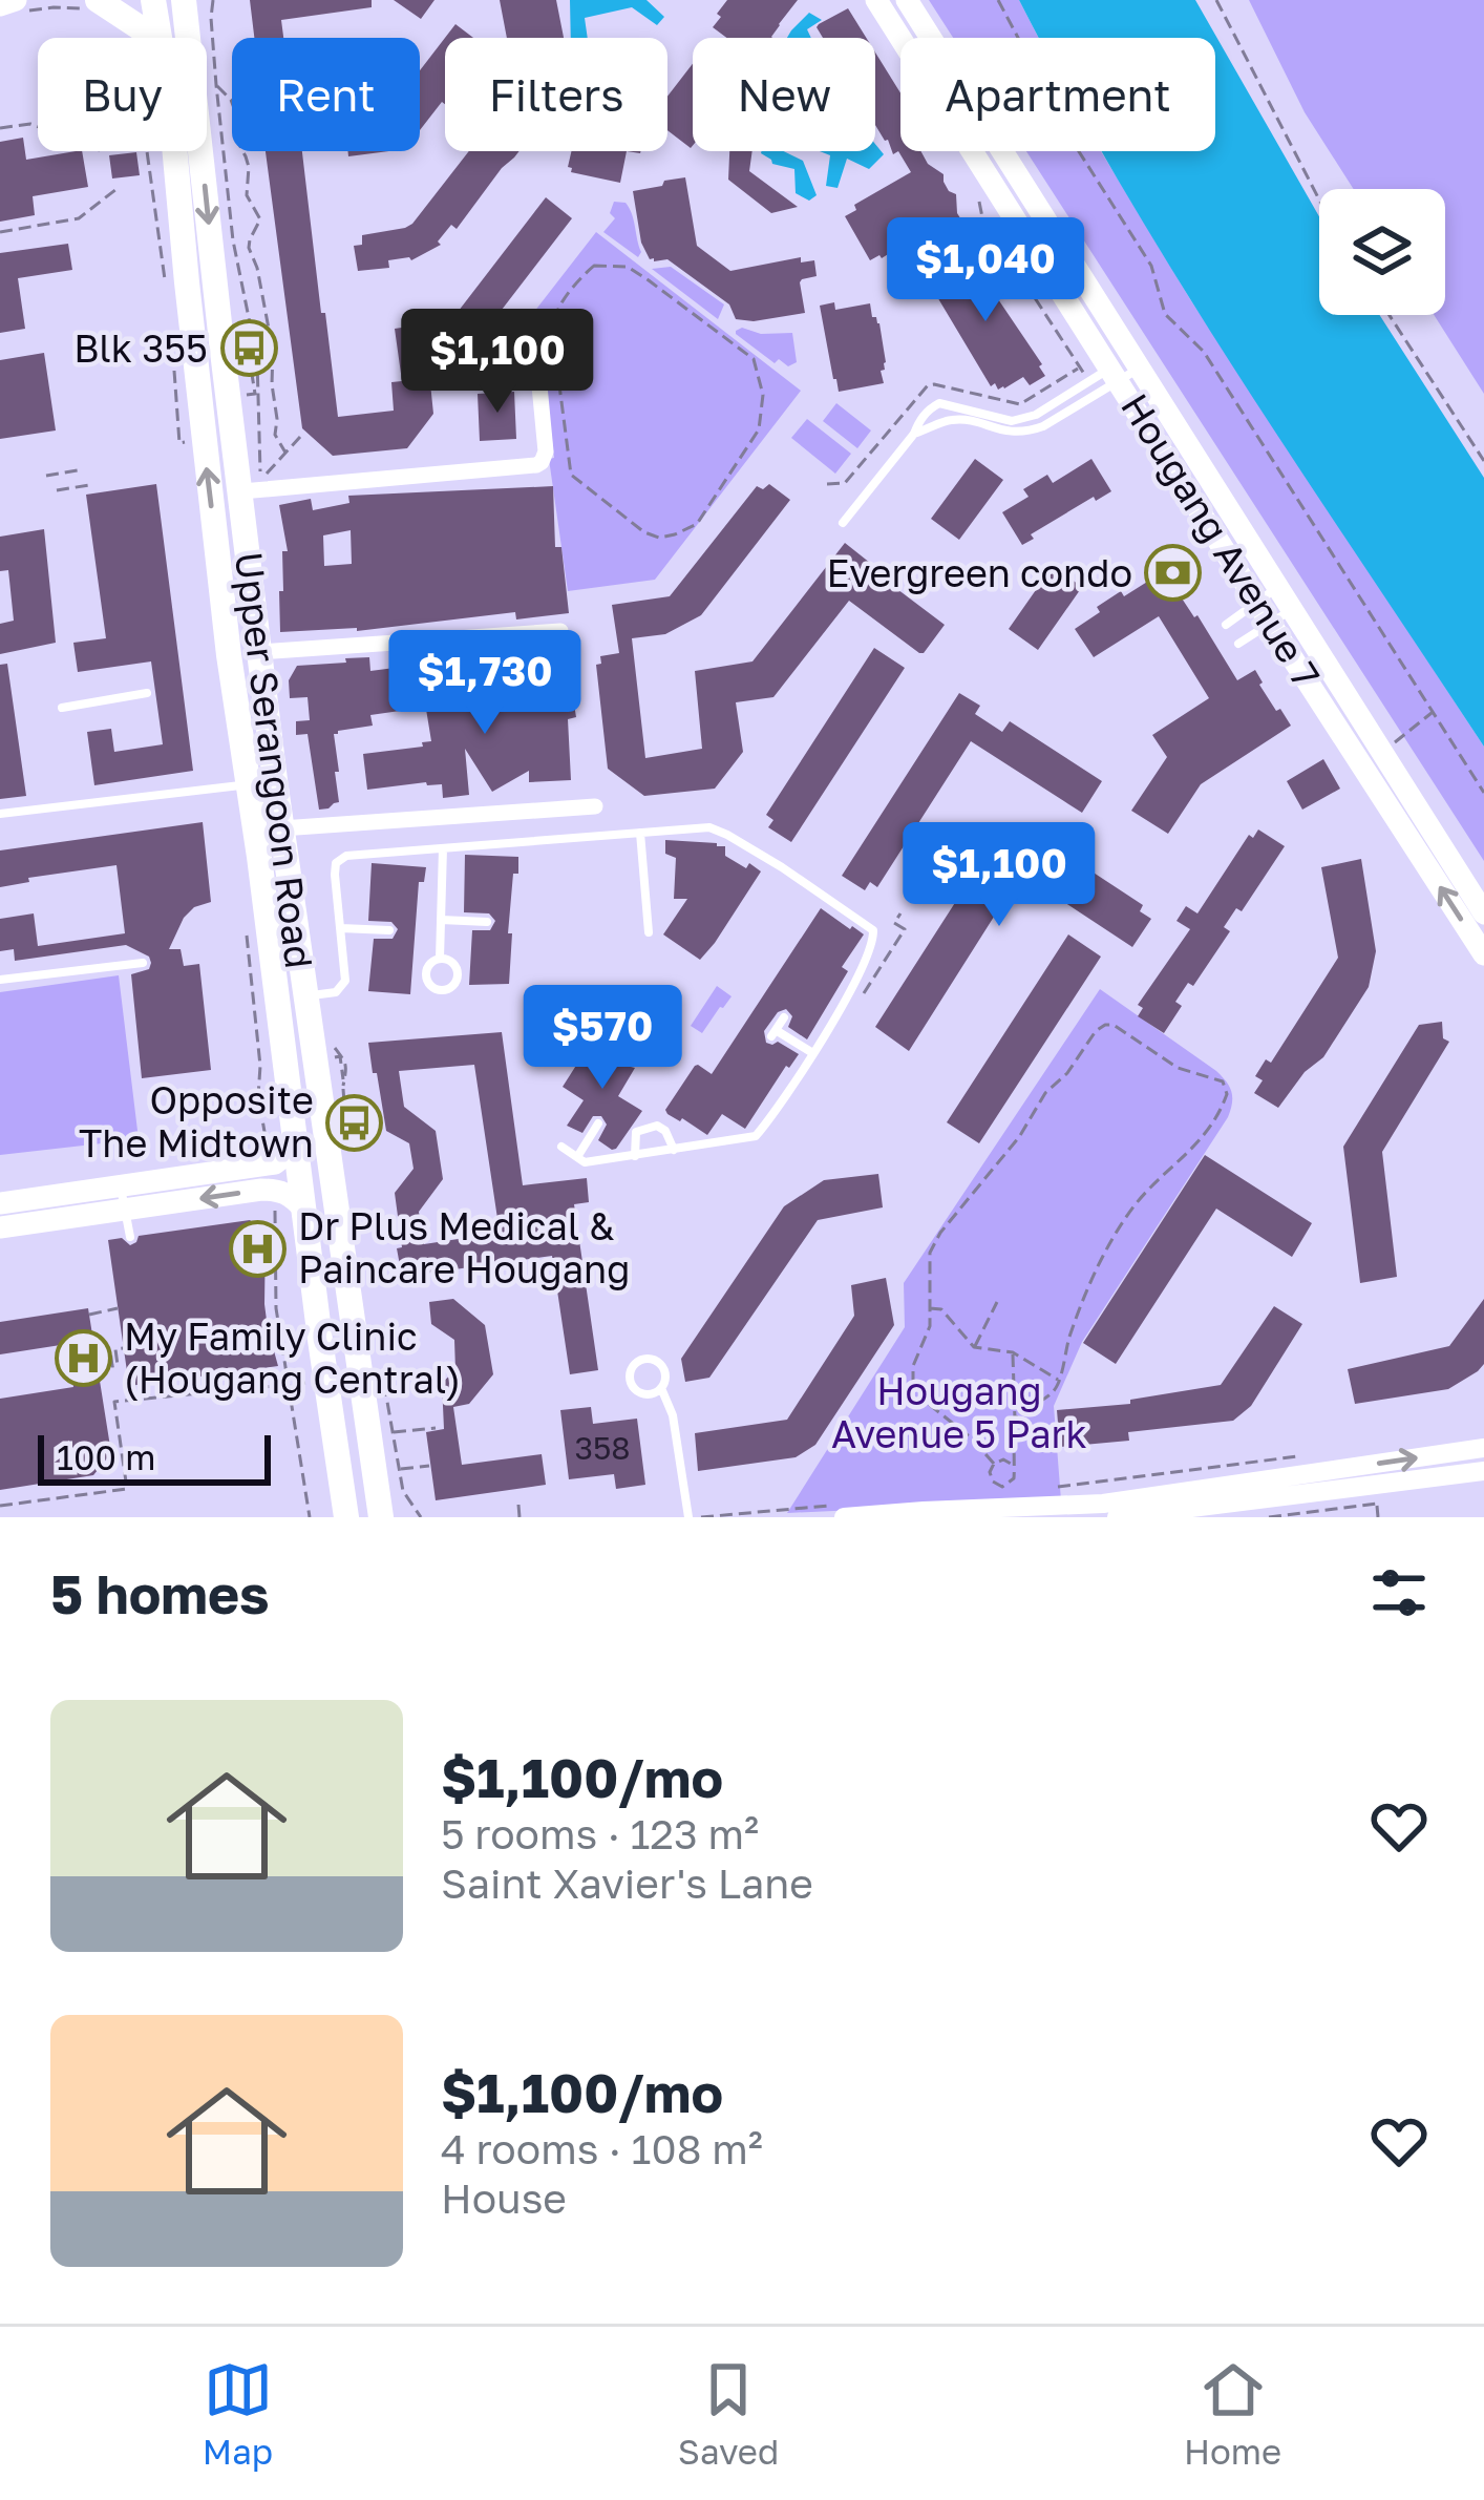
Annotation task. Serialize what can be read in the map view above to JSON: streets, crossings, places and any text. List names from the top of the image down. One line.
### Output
{"streets":{"main road":["Hougang Avenue 7","Upper Serangoon Road"]},"parks":["Hougang Avenue 5 Park"],"places":{"bus stop":["Blk 355","Opposite The Midtown"],"bank":["Evergreen condo"],"hospital":["Dr Plus Medical & Paincare Hougang","My Family Clinic (Hougang Central)"]},"house_numbers":["358"],"scale_bar":"100 m","page":{"chip":["Buy","Rent","Filters","New","Apartment"],"price":["$1,040","$1,100","$1,730","$1,100","$570"],"scale":"100 m","heading":"5 homes","list":[{"name":"$1,100/mo","note":"5 rooms · 123 m² · Saint Xavier's Lane"},{"name":"$1,100/mo","note":"4 rooms · 108 m² · House"}],"tabs":["Map","Saved","Home"]}}
